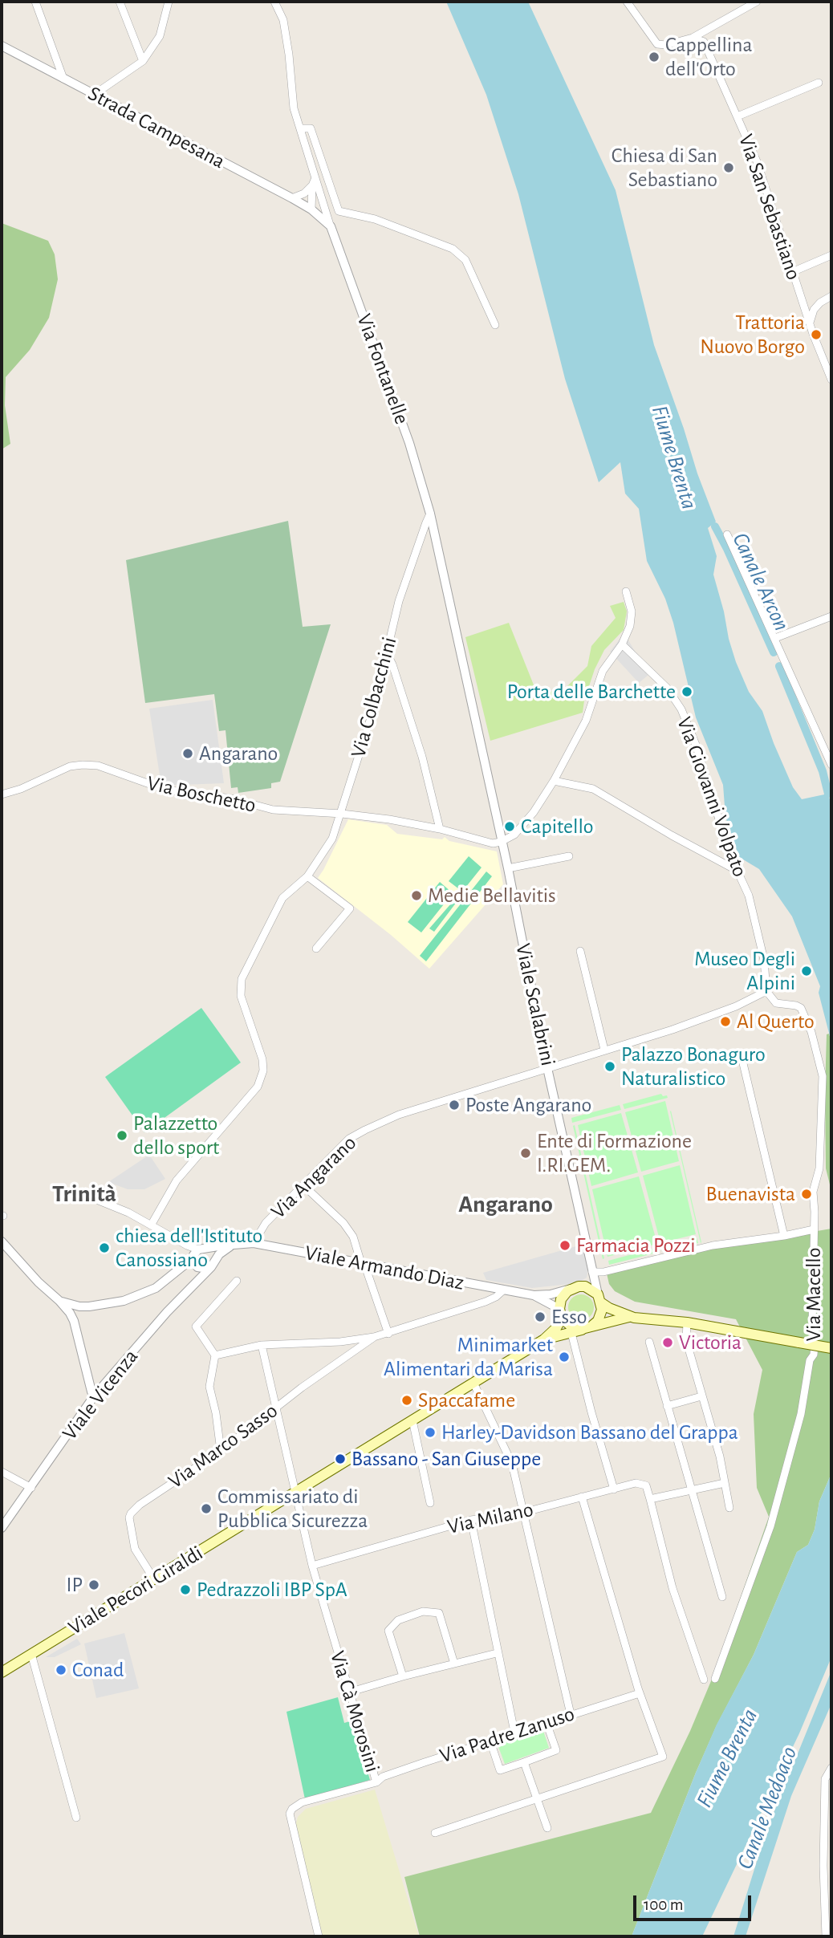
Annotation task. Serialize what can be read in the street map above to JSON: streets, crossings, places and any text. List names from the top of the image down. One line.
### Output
{"streets":{"main road":["Viale Armando Diaz","Viale Pecori Giraldi"],"street":["Strada Campesana","Via San Sebastiano","Via Fontanelle","Via Colbacchini","Via Boschetto","Via Giovanni Volpato","Viale Scalabrini","Via Angarano","Via Macello","Viale Vicenza","Via Marco Sasso","Via Milano","Via Cà Morosini","Via Padre Zanuso"]},"crossings":[["Strada Campesana","Via Fontanelle"],["Via Fontanelle","Via Colbacchini"],["Via Fontanelle","Viale Scalabrini"],["Via Colbacchini","Via Boschetto"],["Via Colbacchini","Viale Scalabrini"],["Via Boschetto","Viale Scalabrini"],["Via Giovanni Volpato","Via Angarano"],["Via Giovanni Volpato","Via Macello"],["Viale Scalabrini","Via Angarano"],["Viale Scalabrini","Viale Armando Diaz"],["Viale Scalabrini","Viale Pecori Giraldi"],["Via Angarano","Viale Armando Diaz"],["Via Angarano","Via Macello"],["Viale Armando Diaz","Viale Pecori Giraldi"],["Via Marco Sasso","Viale Pecori Giraldi"],["Via Marco Sasso","Via Cà Morosini"],["Via Milano","Via Cà Morosini"],["Viale Pecori Giraldi","Via Cà Morosini"],["Via Cà Morosini","Via Padre Zanuso"]],"districts":["Trinità","Angarano"],"water":["Fiume Brenta","Canale Arcon","Canale Medoaco"],"places":["Cappellina dell'Orto","Chiesa di San Sebastiano","Trattoria Nuovo Borgo","Porta delle Barchette","Angarano","Capitello","Medie Bellavitis","Museo Degli Alpini","Al Querto","Palazzo Bonaguro Naturalistico","Poste Angarano","Palazzetto dello sport","Ente di Formazione I.RI.GEM.","Buenavista","Farmacia Pozzi","chiesa dell'Istituto Canossiano","Esso","Victoria","Minimarket Alimentari da Marisa","Spaccafame","Harley-Davidson Bassano del Grappa","Bassano - San Giuseppe","Commissariato di Pubblica Sicurezza","IP","Pedrazzoli IBP SpA","Conad"],"scale_bar":"100 m"}
